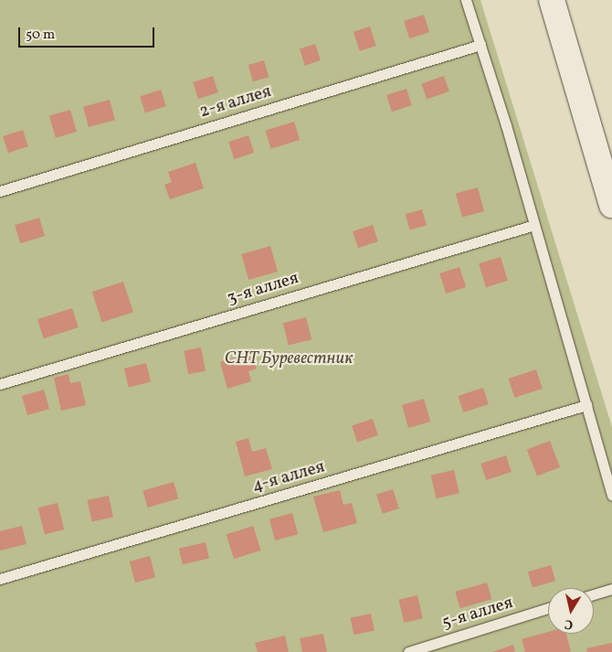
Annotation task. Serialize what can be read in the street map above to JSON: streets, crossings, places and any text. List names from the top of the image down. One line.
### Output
{"streets":{"lane":["2-я аллея","3-я аллея","4-я аллея","5-я аллея"]},"parks":["СНТ Буревестник"],"scale_bar":"50 m","north":"bottom"}
